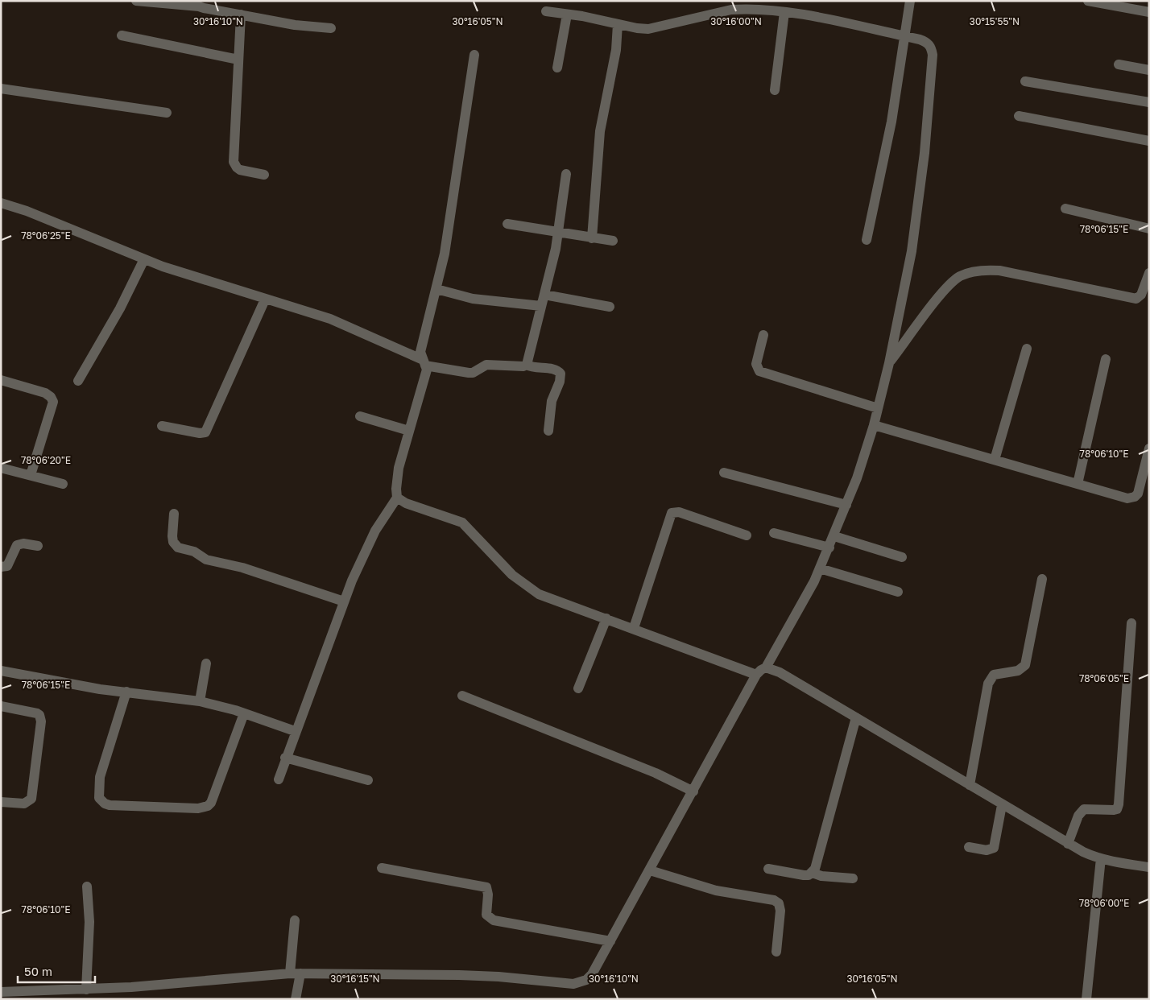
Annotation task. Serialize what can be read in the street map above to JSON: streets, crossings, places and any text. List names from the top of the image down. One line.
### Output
{"scale_bar":"50 m","coordinates":["30°16'10\"N","30°16'05\"N","30°16'00\"N","30°15'55\"N","78°06'15\"E","78°06'25\"E","78°06'10\"E","78°06'20\"E","78°06'05\"E","78°06'00\"E","30°16'15\"N"]}
